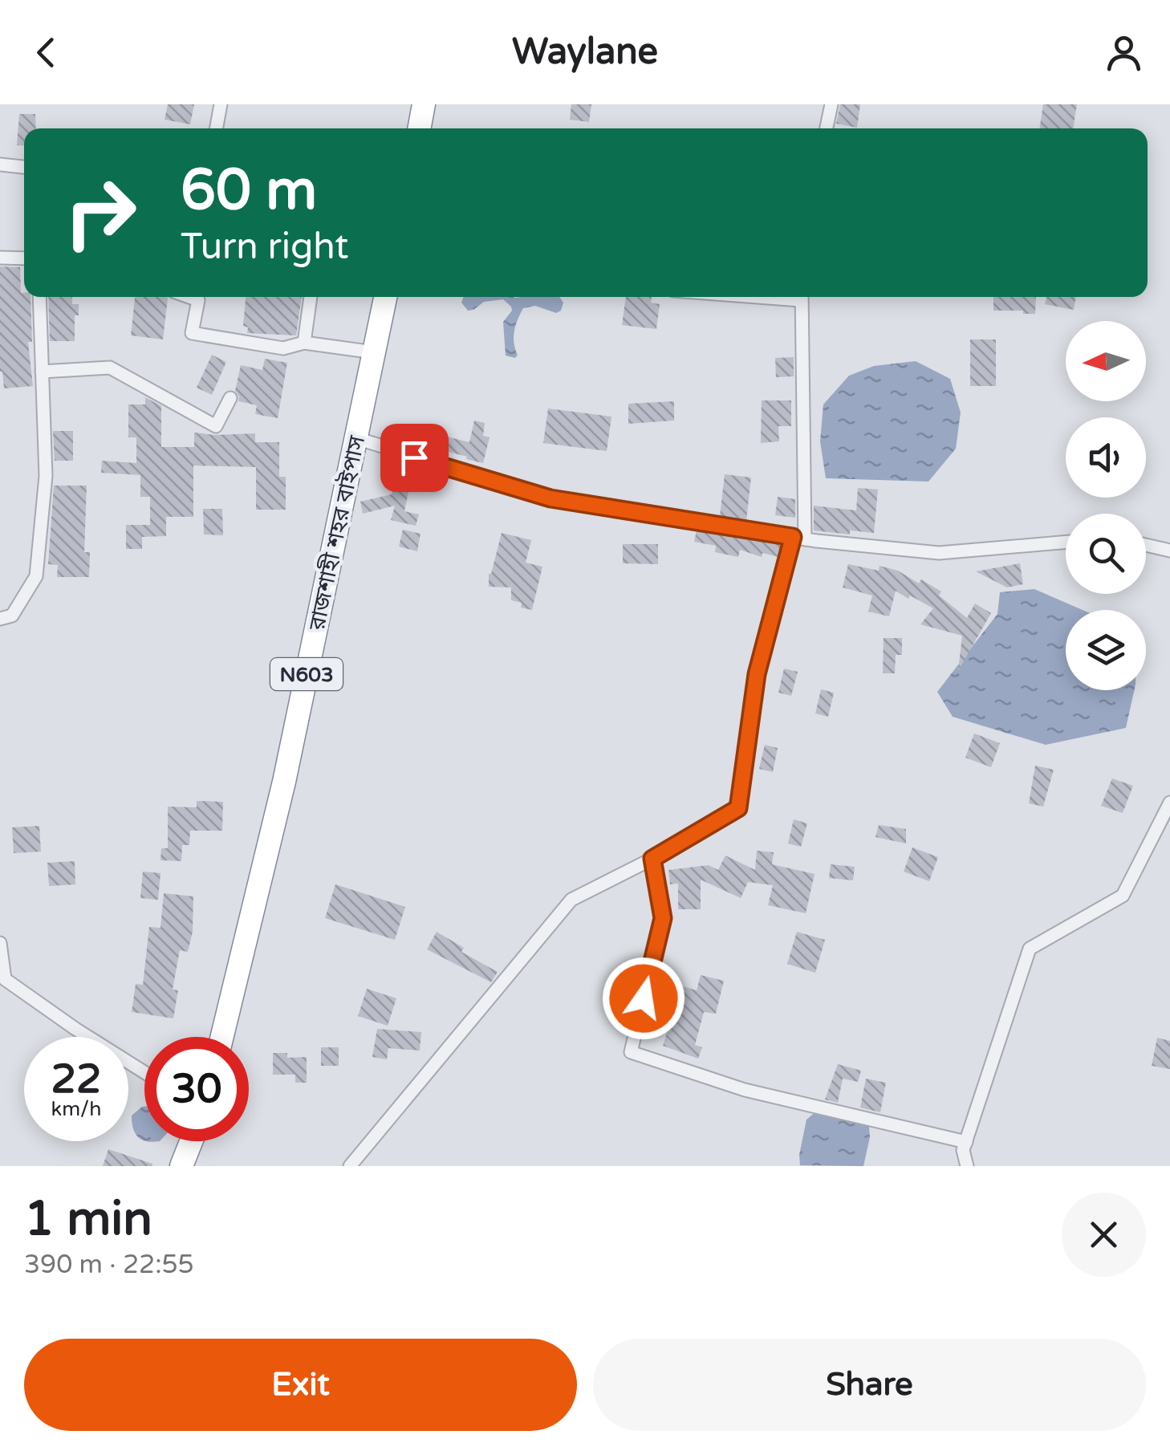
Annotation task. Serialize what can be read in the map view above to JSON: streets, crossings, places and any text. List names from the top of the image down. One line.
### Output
{"streets":{"highway":["রাজশাহী শহর বাইপাস","N603"]},"north":"left","page":{"header":"Waylane","turn":["60 m","Turn right"],"speed":"22 km/h","limit":"30","heading":["1 min","390 m · 22:55"],"buttons":["Exit","Share"]}}
